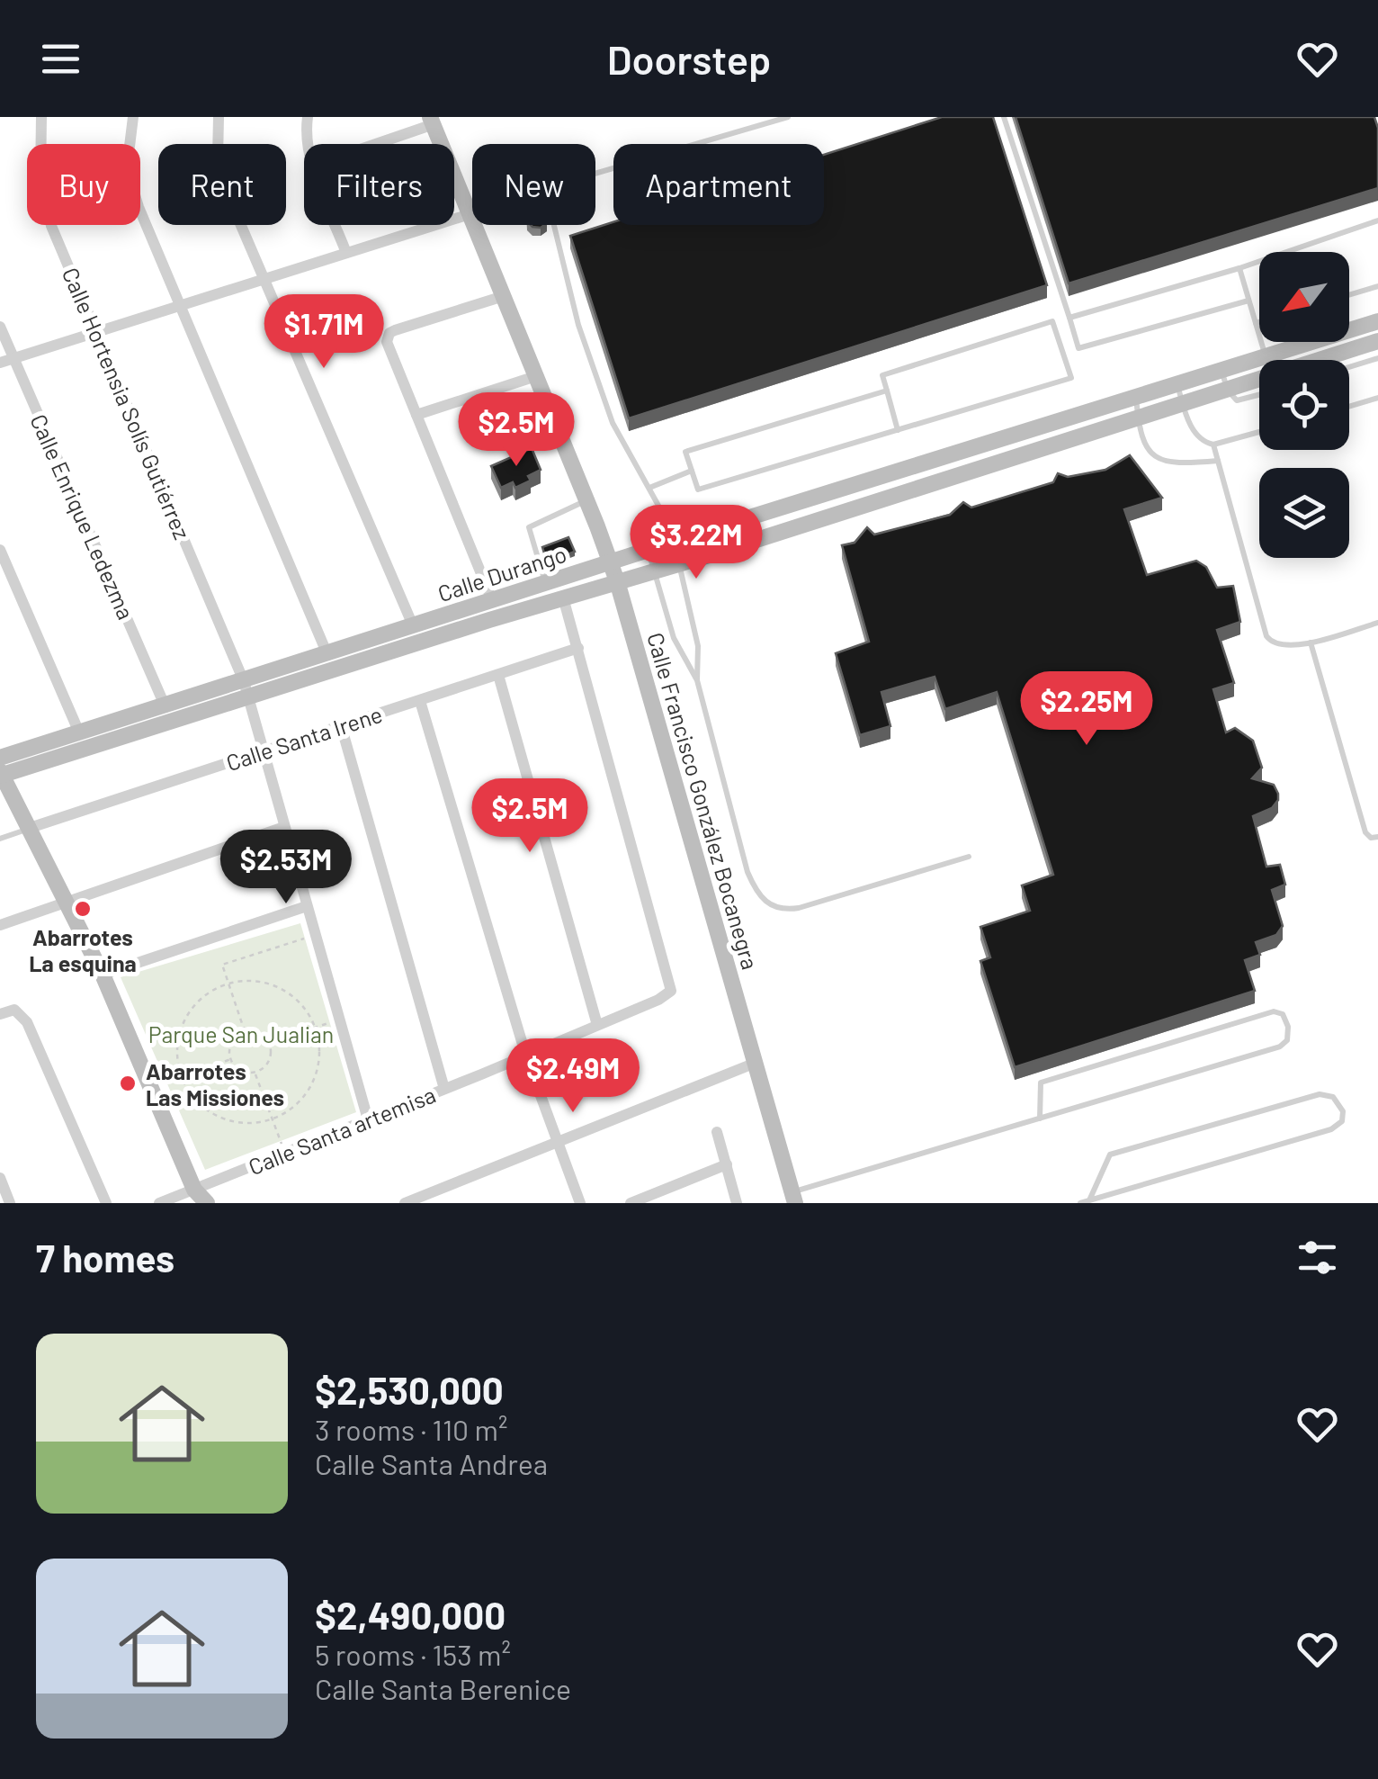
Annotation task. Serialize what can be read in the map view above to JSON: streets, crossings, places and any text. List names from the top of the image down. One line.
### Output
{"streets":{"main road":["Calle Durango","Calle Francisco González Bocanegra"],"street":["Calle Hortensia Solís Gutiérrez","Calle Enrique Ledezma","Calle Santa Irene","Calle Santa artemisa"]},"crossings":[["Calle Hortensia Solís Gutiérrez","Calle Durango"],["Calle Hortensia Solís Gutiérrez","Calle Santa Irene"],["Calle Hortensia Solís Gutiérrez","Calle Santa artemisa"],["Calle Enrique Ledezma","Calle Durango"],["Calle Durango","Calle Francisco González Bocanegra"],["Calle Santa Irene","Calle Santa artemisa"]],"parks":["Parque San Jualian"],"places":["Abarrotes La esquina","Abarrotes Las Missiones"],"north":"bottom left","page":{"header":"Doorstep","chip":["Buy","Rent","Filters","New","Apartment"],"price":["$1.71M","$2.5M","$3.22M","$2.25M","$2.5M","$2.53M","$2.49M"],"heading":"7 homes","list":[{"name":"$2,530,000","note":"3 rooms · 110 m² · Calle Santa Andrea"},{"name":"$2,490,000","note":"5 rooms · 153 m² · Calle Santa Berenice"}]}}
